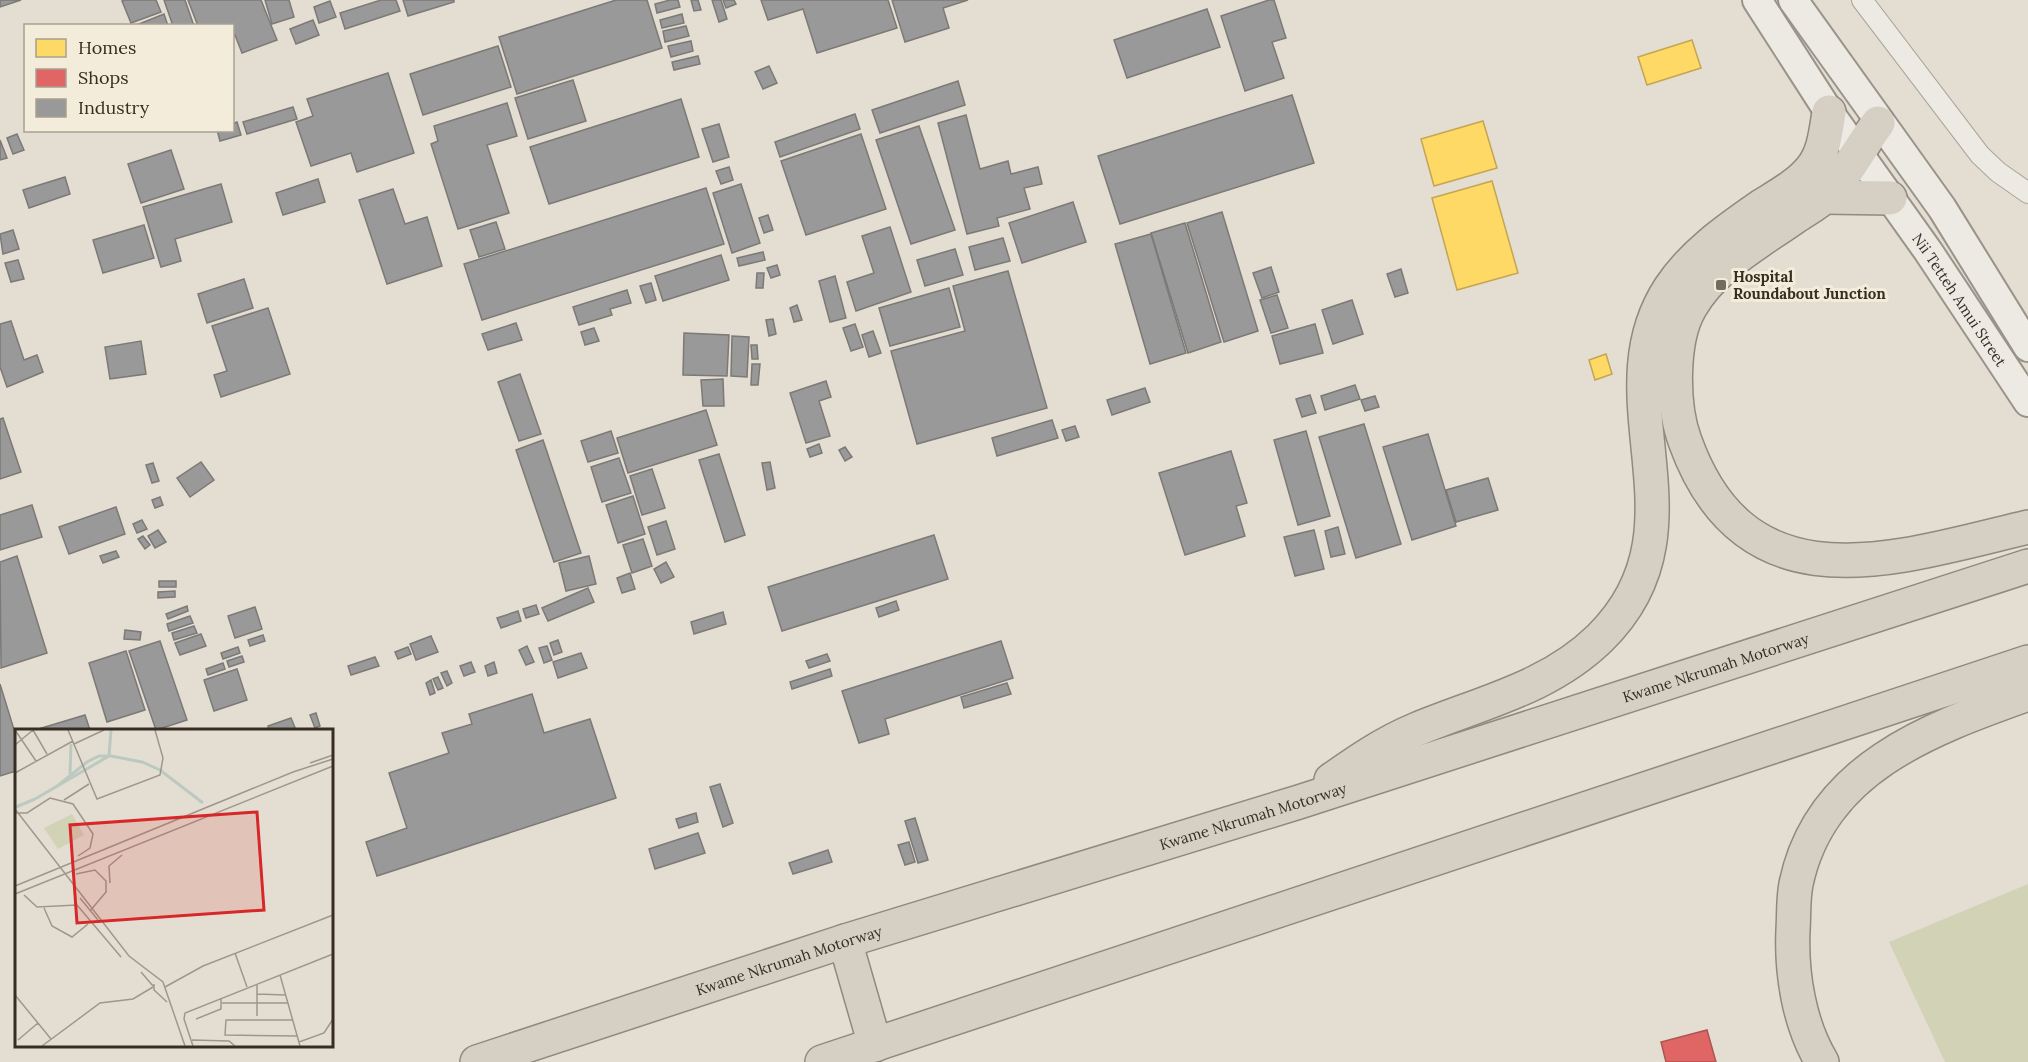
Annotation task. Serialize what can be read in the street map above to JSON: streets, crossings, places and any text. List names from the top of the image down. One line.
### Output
{"streets":{"highway":["Kwame Nkrumah Motorway"],"main road":["Nii Tetteh Amui Street"]},"places":{"transit":["Hospital Roundabout Junction"]},"legend":["Homes","Shops","Industry"]}
